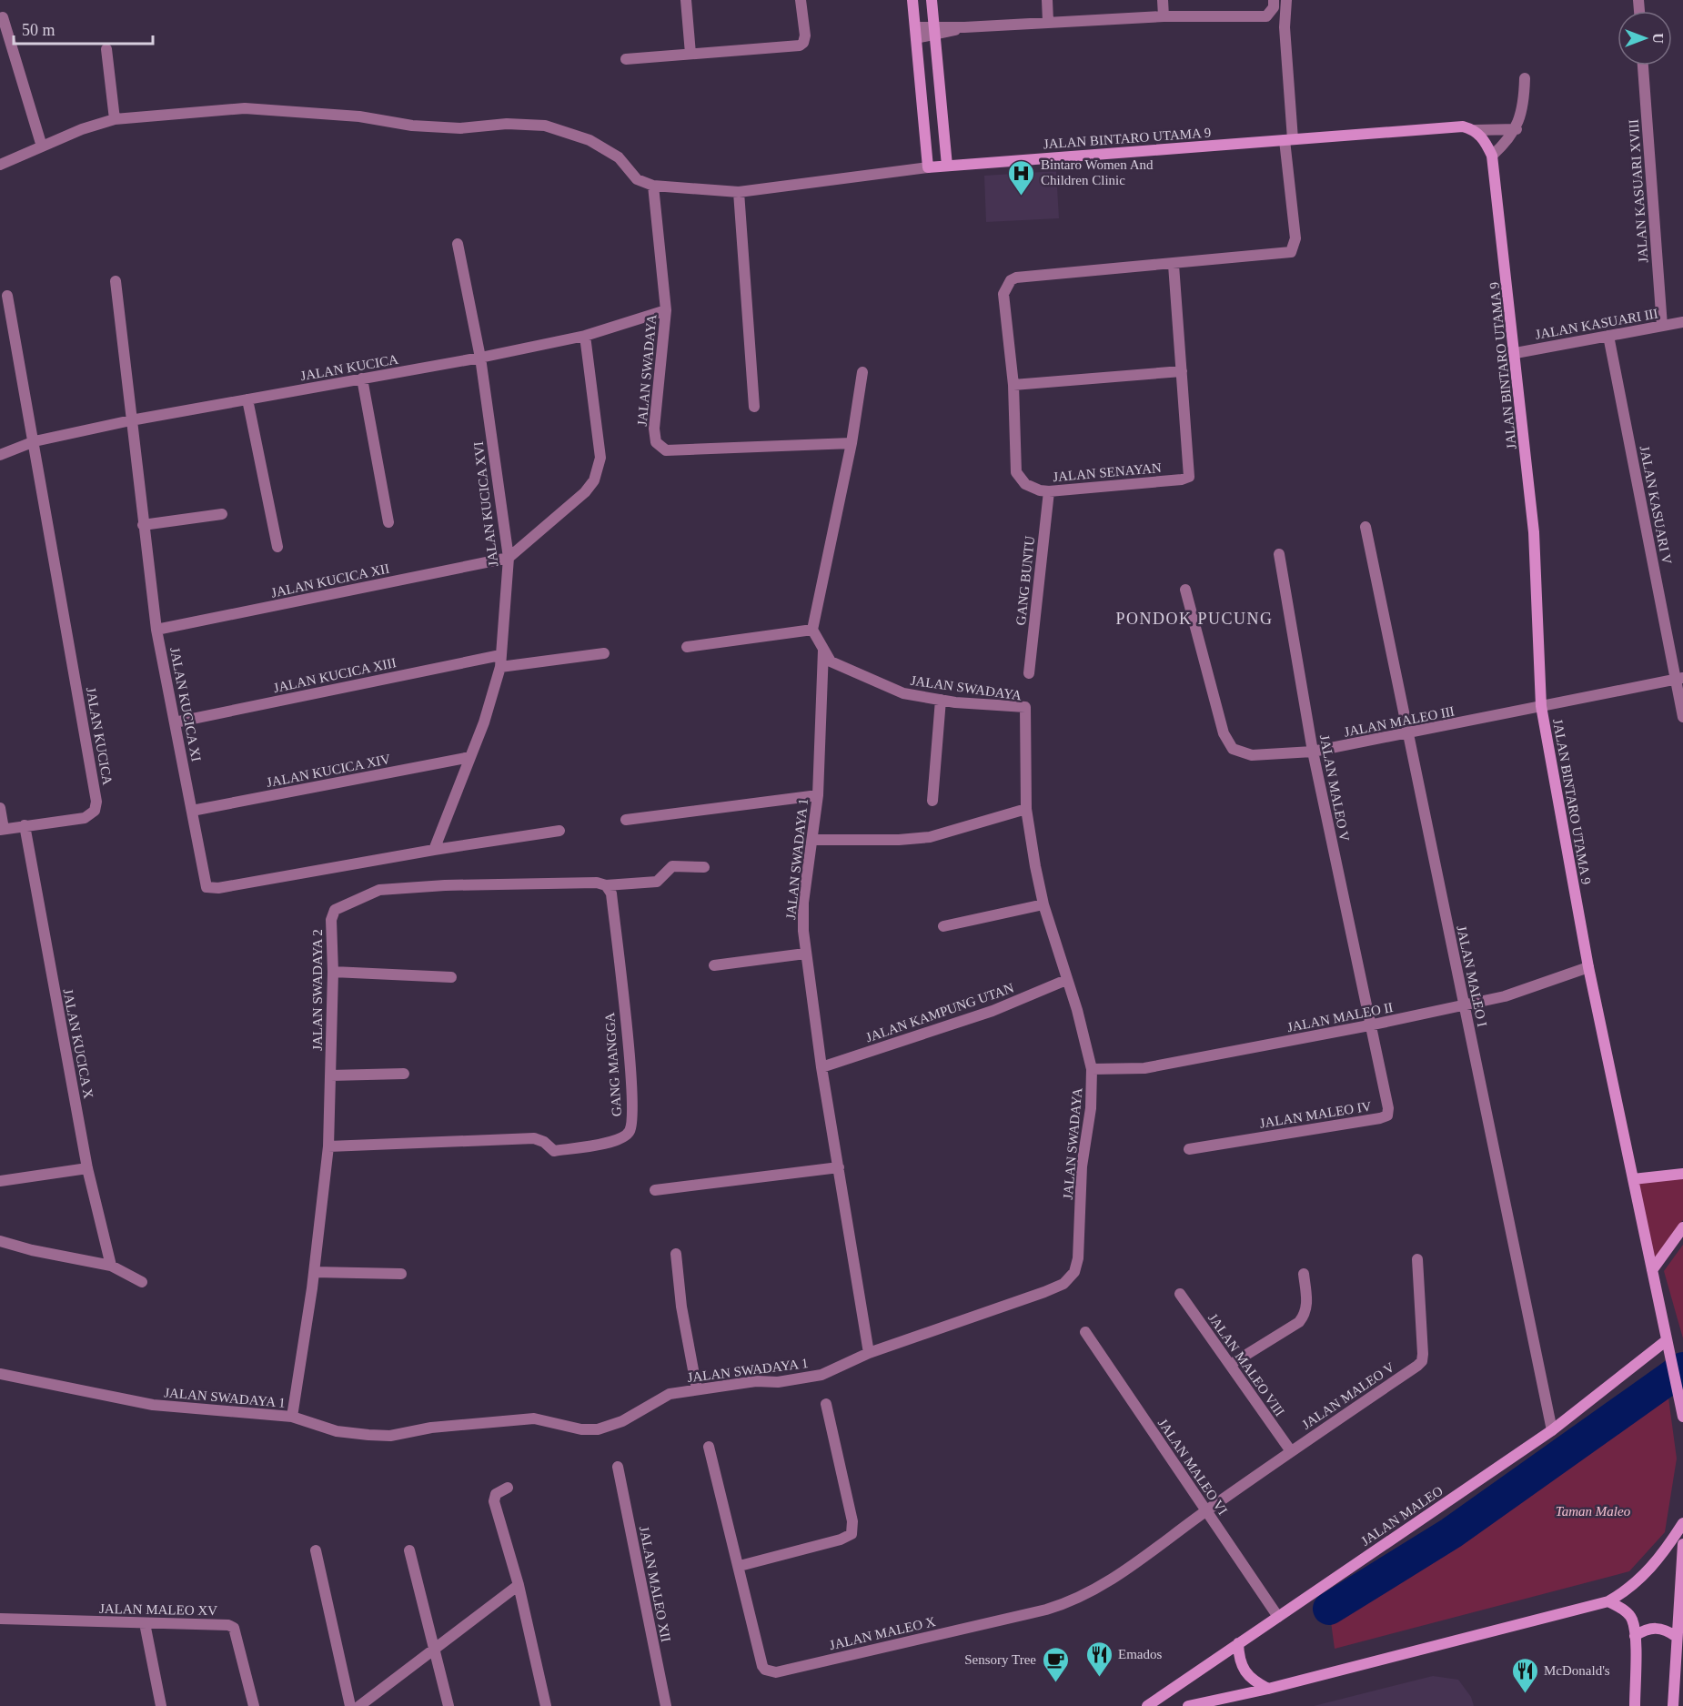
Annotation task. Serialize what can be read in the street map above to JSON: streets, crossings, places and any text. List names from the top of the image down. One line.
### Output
{"streets":{"street":["JALAN BINTARO UTAMA 9","JALAN KASUARI XVIII","JALAN KASUARI III","JALAN KUCICA","JALAN SWADAYA","JALAN SENAYAN","JALAN KUCICA XVI","JALAN KASUARI V","JALAN KUCICA XII","GANG BUNTU","JALAN KUCICA XIII","JALAN KUCICA XI","JALAN MALEO III","JALAN KUCICA XIV","JALAN MALEO V","JALAN SWADAYA 1","JALAN MALEO I","JALAN SWADAYA 2","JALAN KAMPUNG UTAN","JALAN MALEO II","JALAN KUCICA X","GANG MANGGA","JALAN MALEO IV","JALAN MALEO VIII","JALAN MALEO VI","JALAN MALEO","JALAN MALEO XII","JALAN MALEO XV","JALAN MALEO X"]},"crossings":[["JALAN BINTARO UTAMA 9","JALAN KASUARI III"],["JALAN BINTARO UTAMA 9","JALAN SWADAYA"],["JALAN BINTARO UTAMA 9","JALAN SENAYAN"],["JALAN BINTARO UTAMA 9","JALAN MALEO III"],["JALAN BINTARO UTAMA 9","JALAN MALEO II"],["JALAN BINTARO UTAMA 9","JALAN MALEO"],["JALAN KASUARI XVIII","JALAN KASUARI III"],["JALAN KASUARI III","JALAN KASUARI V"],["JALAN KUCICA","JALAN SWADAYA"],["JALAN KUCICA","JALAN KUCICA XVI"],["JALAN KUCICA","JALAN KUCICA XI"],["JALAN KUCICA","JALAN KUCICA X"],["JALAN SWADAYA","JALAN SWADAYA 1"],["JALAN SWADAYA","JALAN KAMPUNG UTAN"],["JALAN SWADAYA","JALAN MALEO II"],["JALAN SENAYAN","GANG BUNTU"],["JALAN KUCICA XVI","JALAN KUCICA XII"],["JALAN KUCICA XVI","JALAN KUCICA XIII"],["JALAN KUCICA XVI","JALAN KUCICA XI"],["JALAN KUCICA XVI","JALAN KUCICA XIV"],["JALAN KASUARI V","JALAN MALEO III"],["JALAN KUCICA XII","JALAN KUCICA XI"],["JALAN KUCICA XIII","JALAN KUCICA XI"],["JALAN KUCICA XI","JALAN KUCICA XIV"],["JALAN MALEO III","JALAN MALEO V"],["JALAN MALEO III","JALAN MALEO I"],["JALAN MALEO V","JALAN MALEO II"],["JALAN MALEO V","JALAN MALEO IV"],["JALAN MALEO V","JALAN MALEO VIII"],["JALAN MALEO V","JALAN MALEO VI"],["JALAN MALEO V","JALAN MALEO X"],["JALAN SWADAYA 1","JALAN SWADAYA 2"],["JALAN SWADAYA 1","JALAN KAMPUNG UTAN"],["JALAN MALEO I","JALAN MALEO II"],["JALAN MALEO I","JALAN MALEO"],["JALAN SWADAYA 2","GANG MANGGA"],["JALAN MALEO II","JALAN MALEO IV"],["JALAN MALEO VI","JALAN MALEO"],["JALAN MALEO VI","JALAN MALEO X"]],"districts":["PONDOK PUCUNG"],"parks":["Taman Maleo"],"places":{"hospital":["Bintaro Women And Children Clinic"],"restaurant":["Emados","McDonald's"],"cafe":["Sensory Tree"]},"scale_bar":"50 m","north":"right"}
